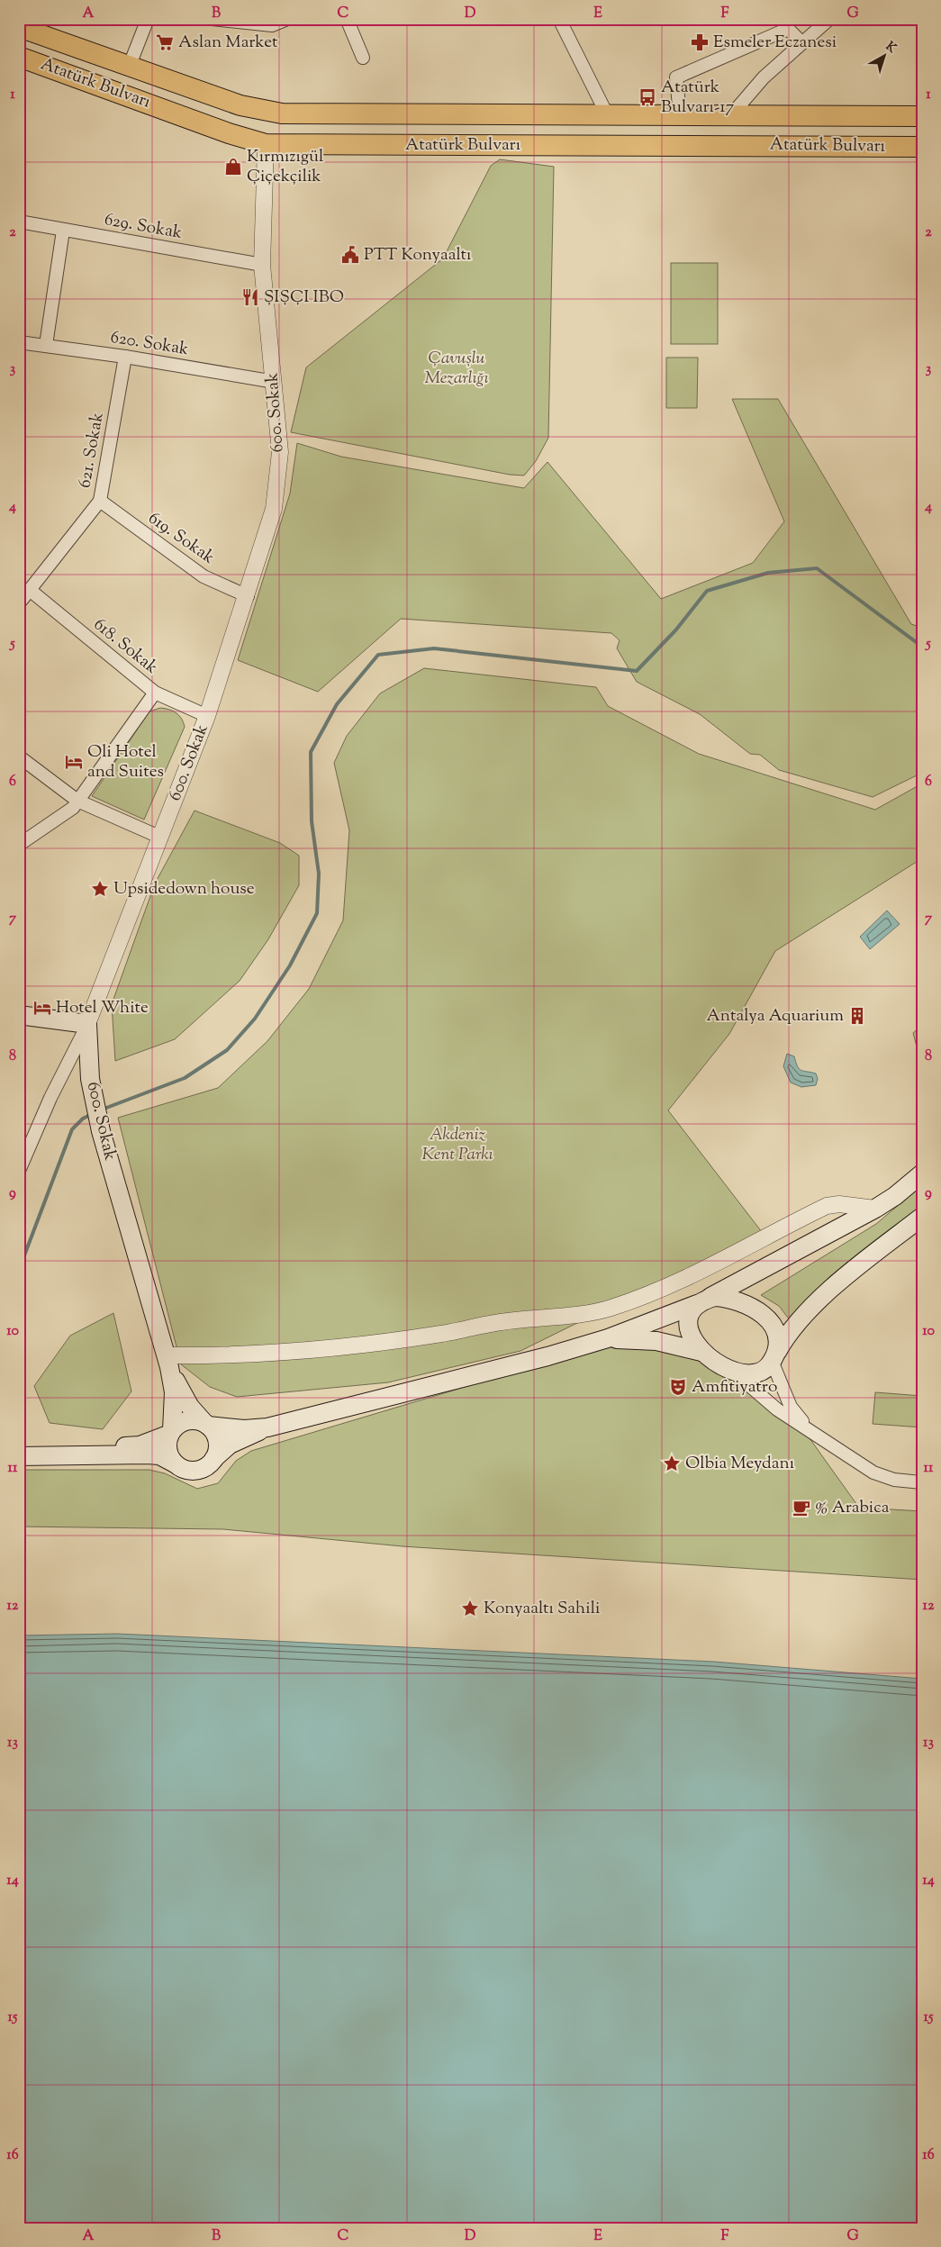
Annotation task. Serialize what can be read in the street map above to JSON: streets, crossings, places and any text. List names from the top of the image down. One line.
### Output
{"streets":{"main road":["Atatürk Bulvarı","600. Sokak"],"street":["629. Sokak","620. Sokak","621. Sokak","619. Sokak","618. Sokak"]},"crossings":[["Atatürk Bulvarı","600. Sokak"],["629. Sokak","600. Sokak"],["620. Sokak","600. Sokak"],["620. Sokak","621. Sokak"],["600. Sokak","619. Sokak"],["600. Sokak","618. Sokak"],["621. Sokak","619. Sokak"],["621. Sokak","618. Sokak"]],"parks":["Çavuşlu Mezarlığı","Akdeniz Kent Parkı"],"places":{"supermarket":["Aslan Market"],"pharmacy":["Esmeler Eczanesi"],"bus stop":["Atatürk Bulvarı-17"],"shop":["Kırmızıgül Çiçekçilik"],"public building":["PTT Konyaaltı"],"restaurant":["ŞIŞÇI IBO"],"hotel":["Oli Hotel and Suites","Hotel White"],"place":["Upsidedown house","Olbia Meydanı","Konyaaltı Sahili"],"building":["Antalya Aquarium"],"theatre":["Amfitiyatro"],"cafe":["% Arabica"]},"north":"top right","grid":{"columns":["A","B","C","D","E","F","G"],"rows":["1","2","3","4","5","6","7","8","9","10","11","12","13","14","15","16"]}}
